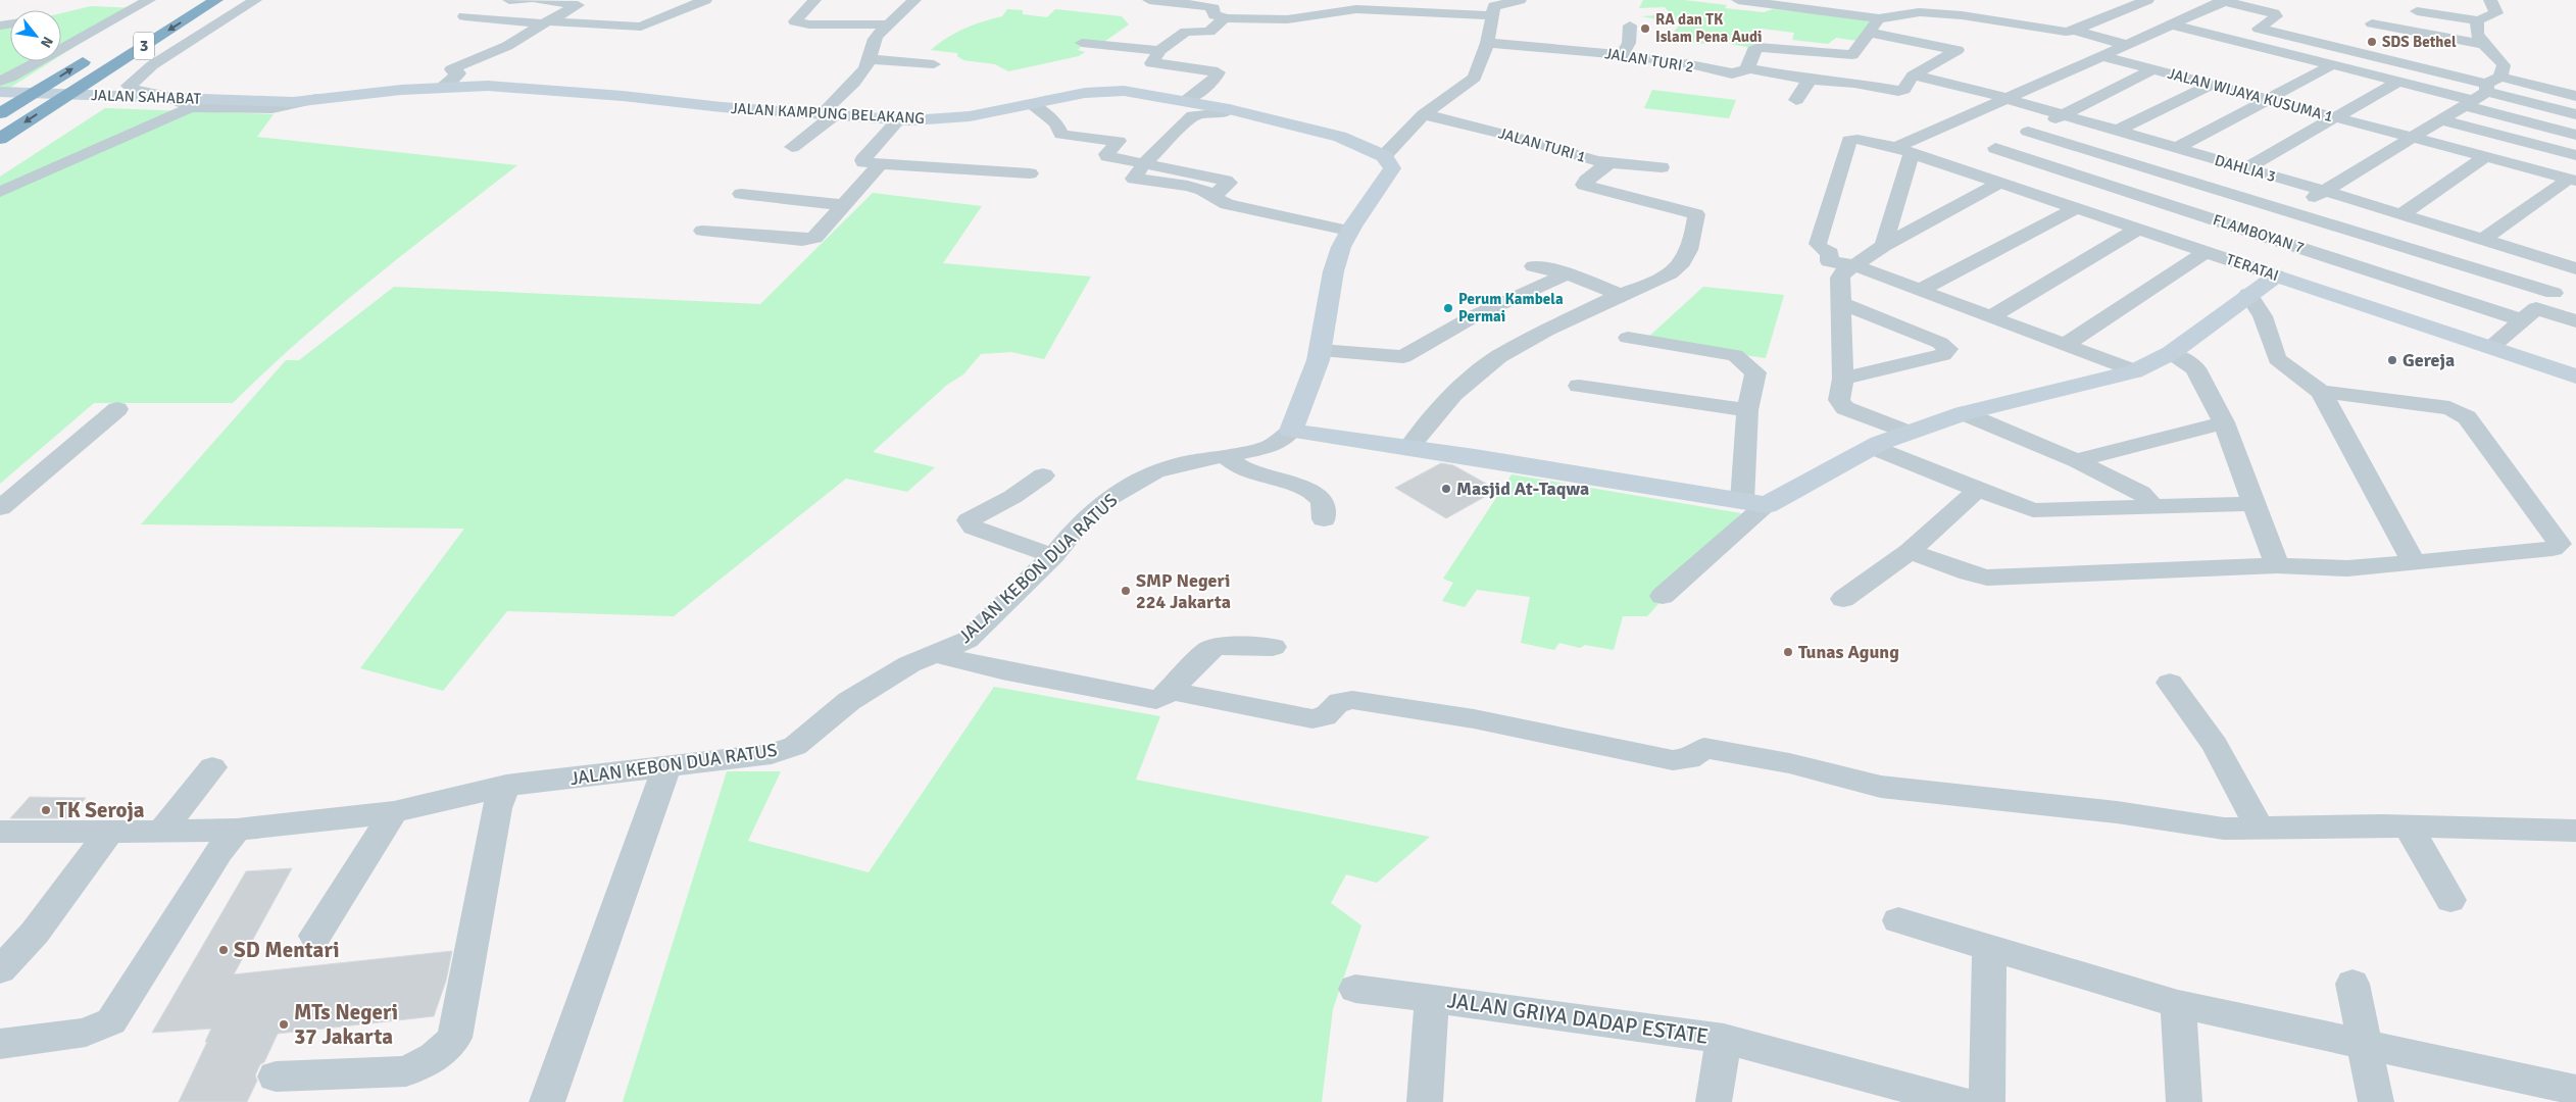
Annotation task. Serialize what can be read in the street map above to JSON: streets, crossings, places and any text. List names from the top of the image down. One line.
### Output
{"streets":{"highway":["3"],"street":["JALAN TURI 2","JALAN WIJAYA KUSUMA 1","JALAN SAHABAT","JALAN KAMPUNG BELAKANG","JALAN TURI 1","DAHLIA 3","FLAMBOYAN 7","TERATAI","JALAN KEBON DUA RATUS","JALAN GRIYA DADAP ESTATE"]},"crossings":[["JALAN TURI 2","DAHLIA 3"],["JALAN SAHABAT","JALAN KAMPUNG BELAKANG"]],"places":["RA dan TK Islam Pena Audi","SDS Bethel","Perum Kambela Permai","Gereja","Masjid At-Taqwa","SMP Negeri 224 Jakarta","Tunas Agung","TK Seroja","SD Mentari","MTs Negeri 37 Jakarta"],"north":"bottom right"}
